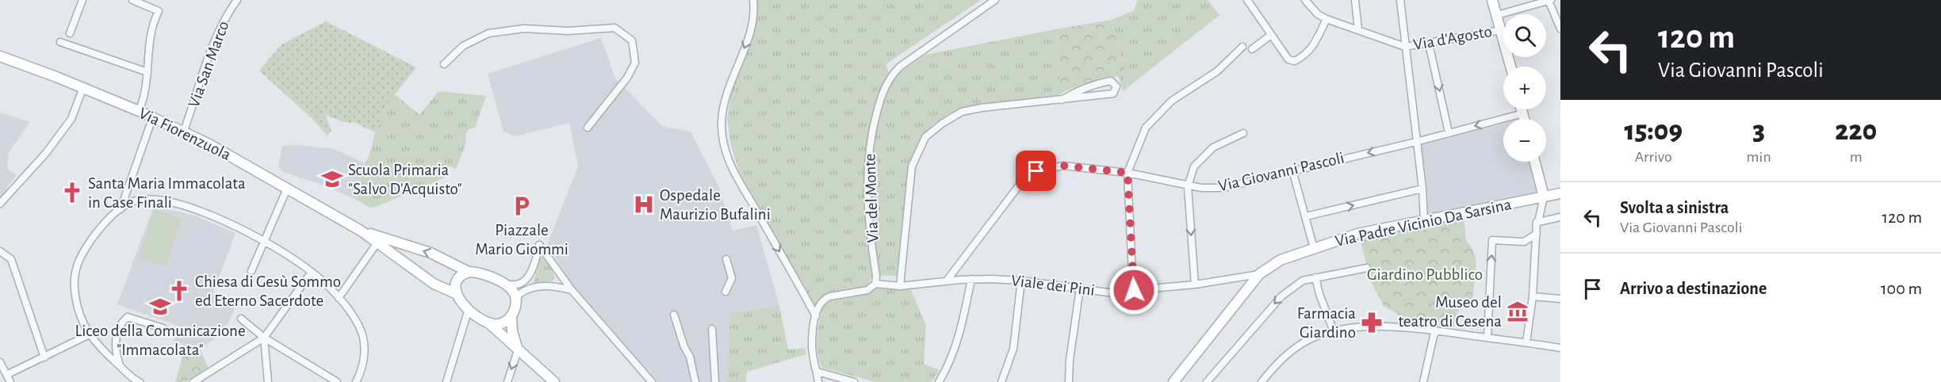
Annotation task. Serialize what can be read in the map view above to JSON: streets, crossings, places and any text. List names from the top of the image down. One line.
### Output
{"streets":{"street":["Via d'Agosto","Via San Marco","Via Fiorenzuola","Via Giovanni Pascoli","Via del Monte","Via Padre Vicinio Da Sarsina","Viale dei Pini"]},"crossings":[["Via San Marco","Via Fiorenzuola"],["Via Giovanni Pascoli","Viale dei Pini"],["Via del Monte","Viale dei Pini"],["Via Padre Vicinio Da Sarsina","Viale dei Pini"]],"parks":["Giardino Pubblico"],"places":{"school or university":["Scuola Primaria \"Salvo D'Acquisto\"","Liceo della Comunicazione \"Immacolata\""],"church":["Santa Maria Immacolata in Case Finali","Chiesa di Gesù Sommo ed Eterno Sacerdote"],"hospital":["Ospedale Maurizio Bufalini"],"parking":["Piazzale Mario Giommi"],"museum":["Museo del teatro di Cesena"],"pharmacy":["Farmacia Giardino"]},"page":{"turn":["120 m","Via Giovanni Pascoli"],"map_buttons":["+","−"],"eta":["15:09","Arrivo","3","min","220","m"],"list":[{"name":"Svolta a sinistra","note":"Via Giovanni Pascoli","value":"120 m"},{"name":"Arrivo a destinazione","value":"100 m"}]}}
